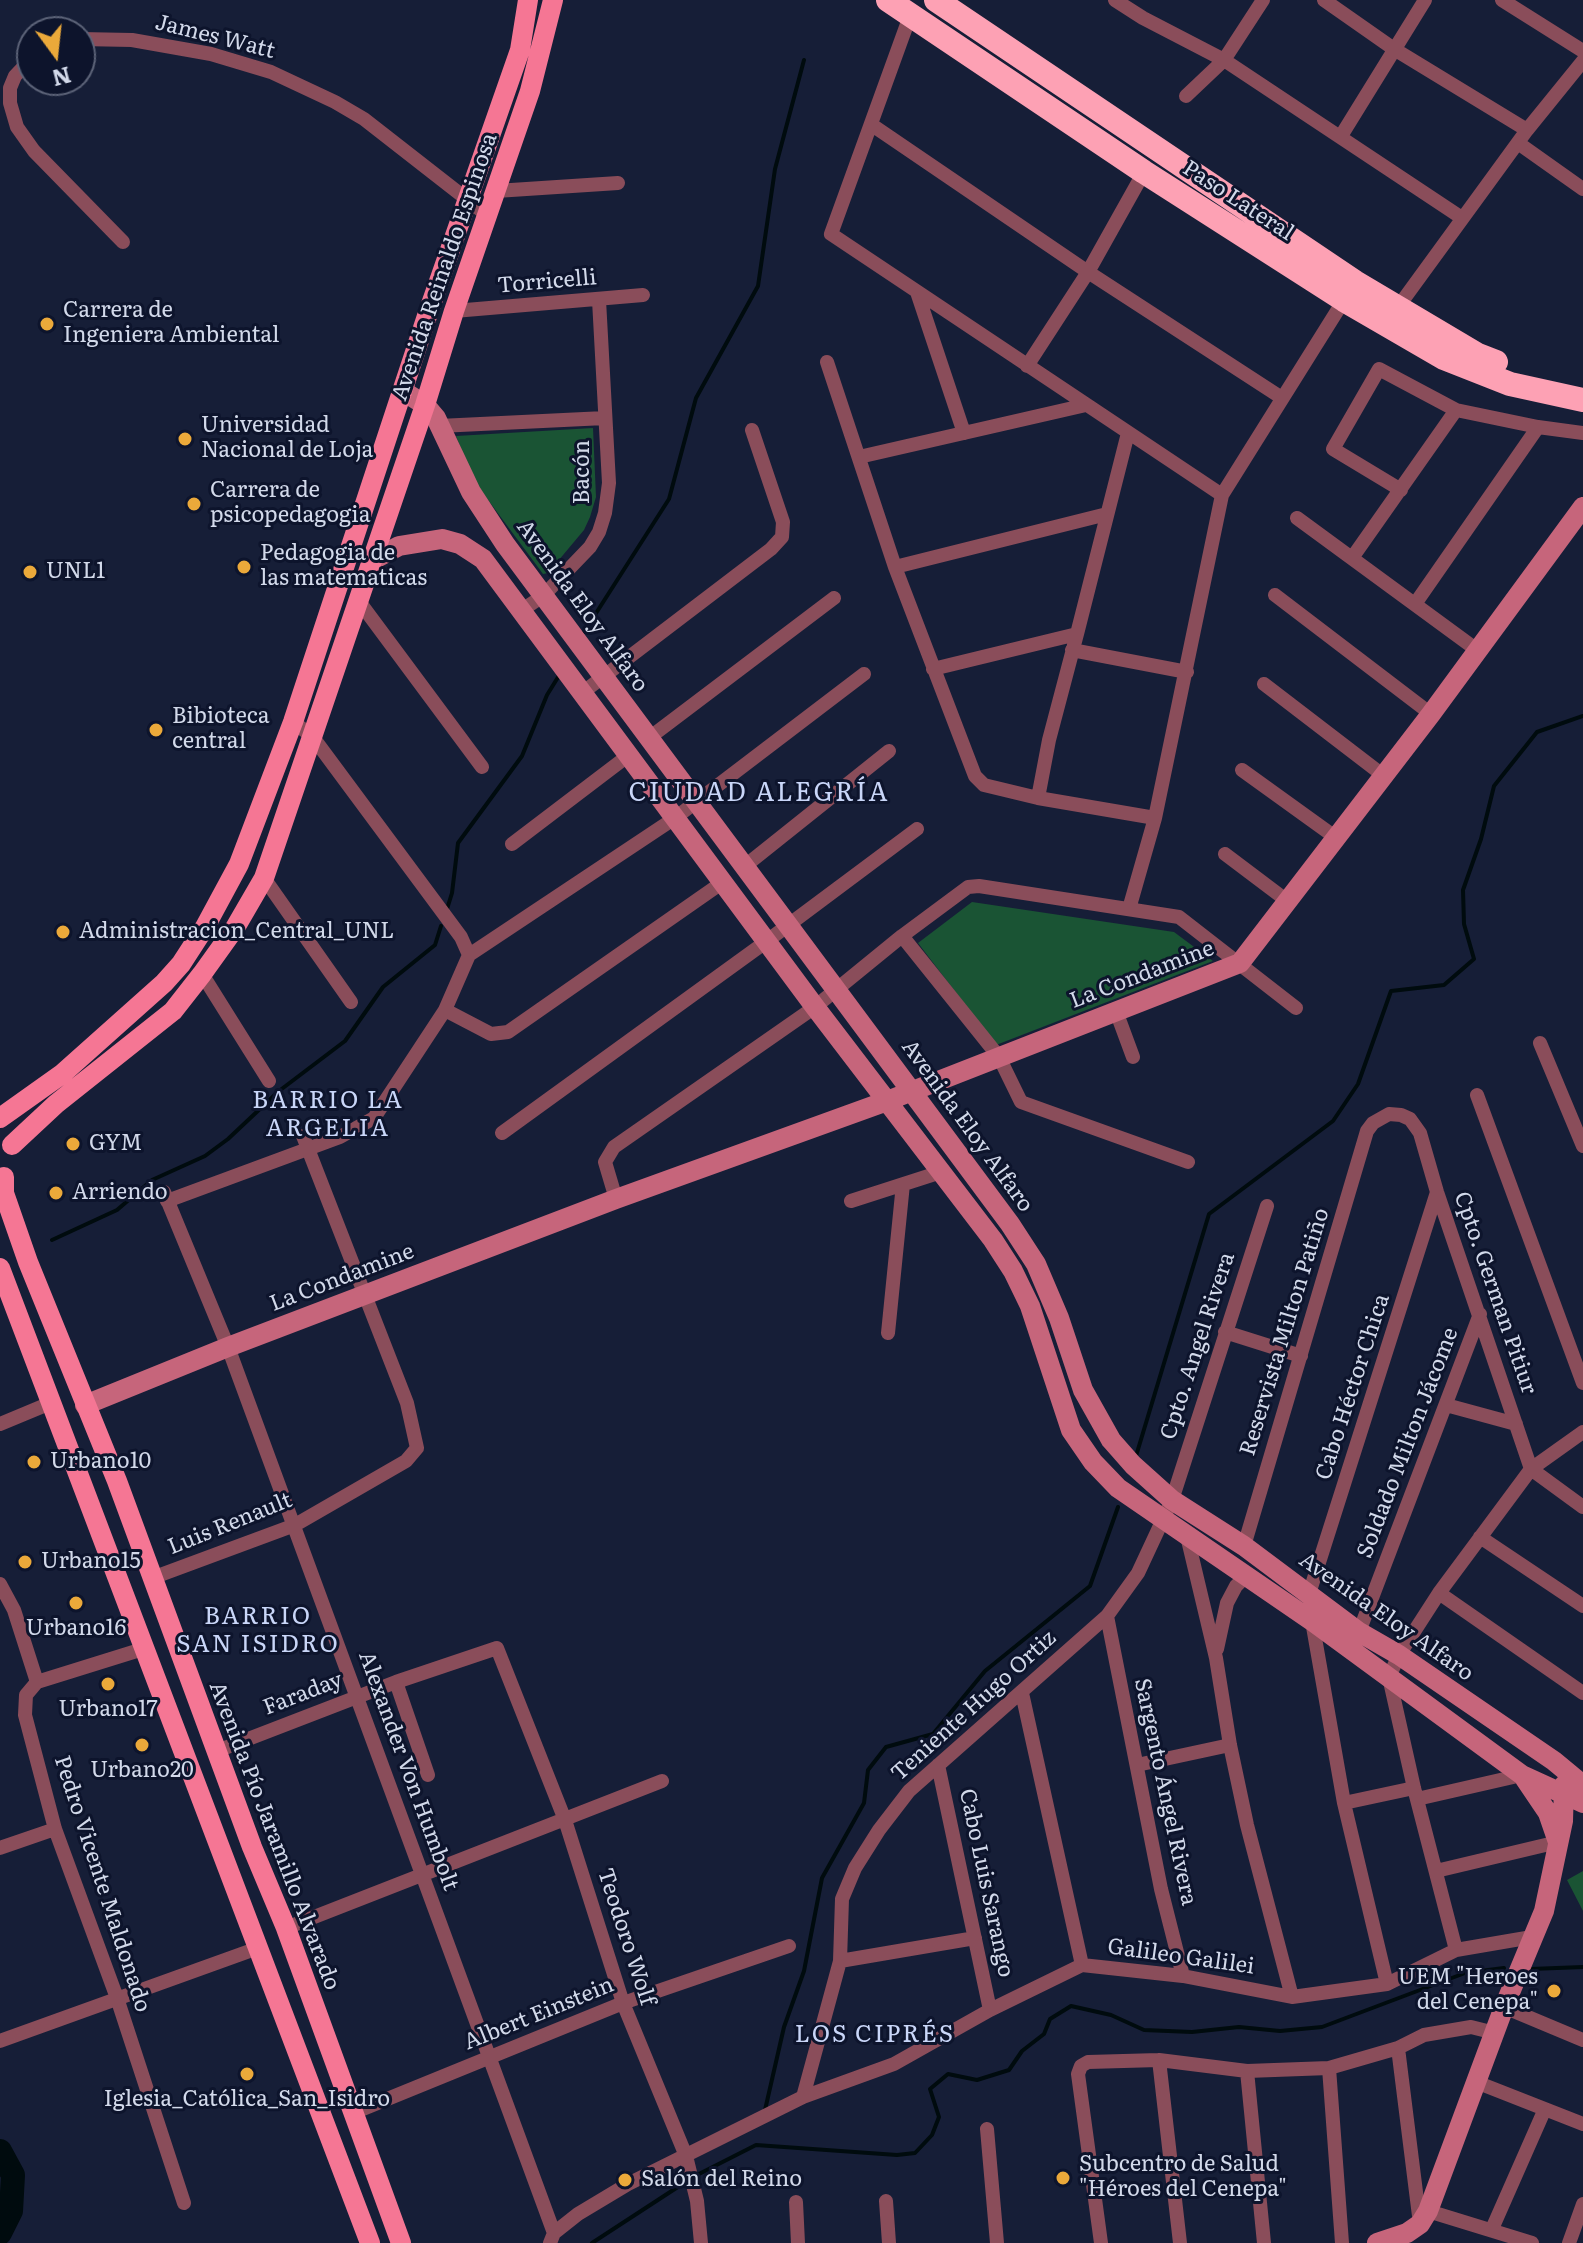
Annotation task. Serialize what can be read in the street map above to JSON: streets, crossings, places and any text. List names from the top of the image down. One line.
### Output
{"streets":{"highway":["Paso Lateral"],"main road":["Avenida Reinaldo Espinosa","Avenida Pío Jaramillo Alvarado"],"street":["James Watt","Torricelli","Bacón","Avenida Eloy Alfaro","La Condamine","Cpto. German Pitiur","Reservista Milton Patiño","Cpto. Angel Rivera","Cabo Héctor Chica","Soldado Milton Jácome","Luis Renault","Faraday","Teniente Hugo Ortiz","Alexander Von Humbolt","Sargento Ángel Rivera","Cabo Luis Sarango","Pedro Vicente Maldonado","Teodoro Wolf","Galileo Galilei","Albert Einstein"]},"crossings":[["James Watt","Avenida Reinaldo Espinosa"],["Avenida Reinaldo Espinosa","Torricelli"],["Avenida Reinaldo Espinosa","Avenida Eloy Alfaro"],["Torricelli","Bacón"],["Bacón","Avenida Eloy Alfaro"],["Avenida Eloy Alfaro","La Condamine"],["Avenida Eloy Alfaro","Reservista Milton Patiño"],["Avenida Eloy Alfaro","Cpto. Angel Rivera"],["Avenida Eloy Alfaro","Cabo Héctor Chica"],["Avenida Eloy Alfaro","Soldado Milton Jácome"],["Avenida Eloy Alfaro","Teniente Hugo Ortiz"],["La Condamine","Luis Renault"],["La Condamine","Alexander Von Humbolt"],["La Condamine","Avenida Pío Jaramillo Alvarado"],["Cpto. German Pitiur","Reservista Milton Patiño"],["Cpto. German Pitiur","Cabo Héctor Chica"],["Cpto. German Pitiur","Soldado Milton Jácome"],["Cpto. Angel Rivera","Teniente Hugo Ortiz"],["Luis Renault","Alexander Von Humbolt"],["Luis Renault","Avenida Pío Jaramillo Alvarado"],["Faraday","Alexander Von Humbolt"],["Faraday","Avenida Pío Jaramillo Alvarado"],["Faraday","Teodoro Wolf"],["Teniente Hugo Ortiz","Sargento Ángel Rivera"],["Teniente Hugo Ortiz","Cabo Luis Sarango"],["Teniente Hugo Ortiz","Galileo Galilei"],["Alexander Von Humbolt","Galileo Galilei"],["Alexander Von Humbolt","Albert Einstein"],["Sargento Ángel Rivera","Galileo Galilei"],["Avenida Pío Jaramillo Alvarado","Albert Einstein"],["Cabo Luis Sarango","Galileo Galilei"],["Teodoro Wolf","Galileo Galilei"],["Teodoro Wolf","Albert Einstein"]],"districts":["CIUDAD ALEGRÍA","BARRIO LA ARGELIA","BARRIO SAN ISIDRO","LOS CIPRÉS"],"places":["Carrera de Ingeniera Ambiental","Universidad Nacional de Loja","Carrera de psicopedagogia","Pedagogia de las matematicas","UNL1","Bibioteca central","Administracion_Central_UNL","GYM","Arriendo","Urbano10","Urbano15","Urbano16","Urbano17","Urbano20","UEM \"Heroes del Cenepa\"","Iglesia_Católica_San_Isidro","Subcentro de Salud \"Héroes del Cenepa\"","Salón del Reino"],"north":"bottom"}
